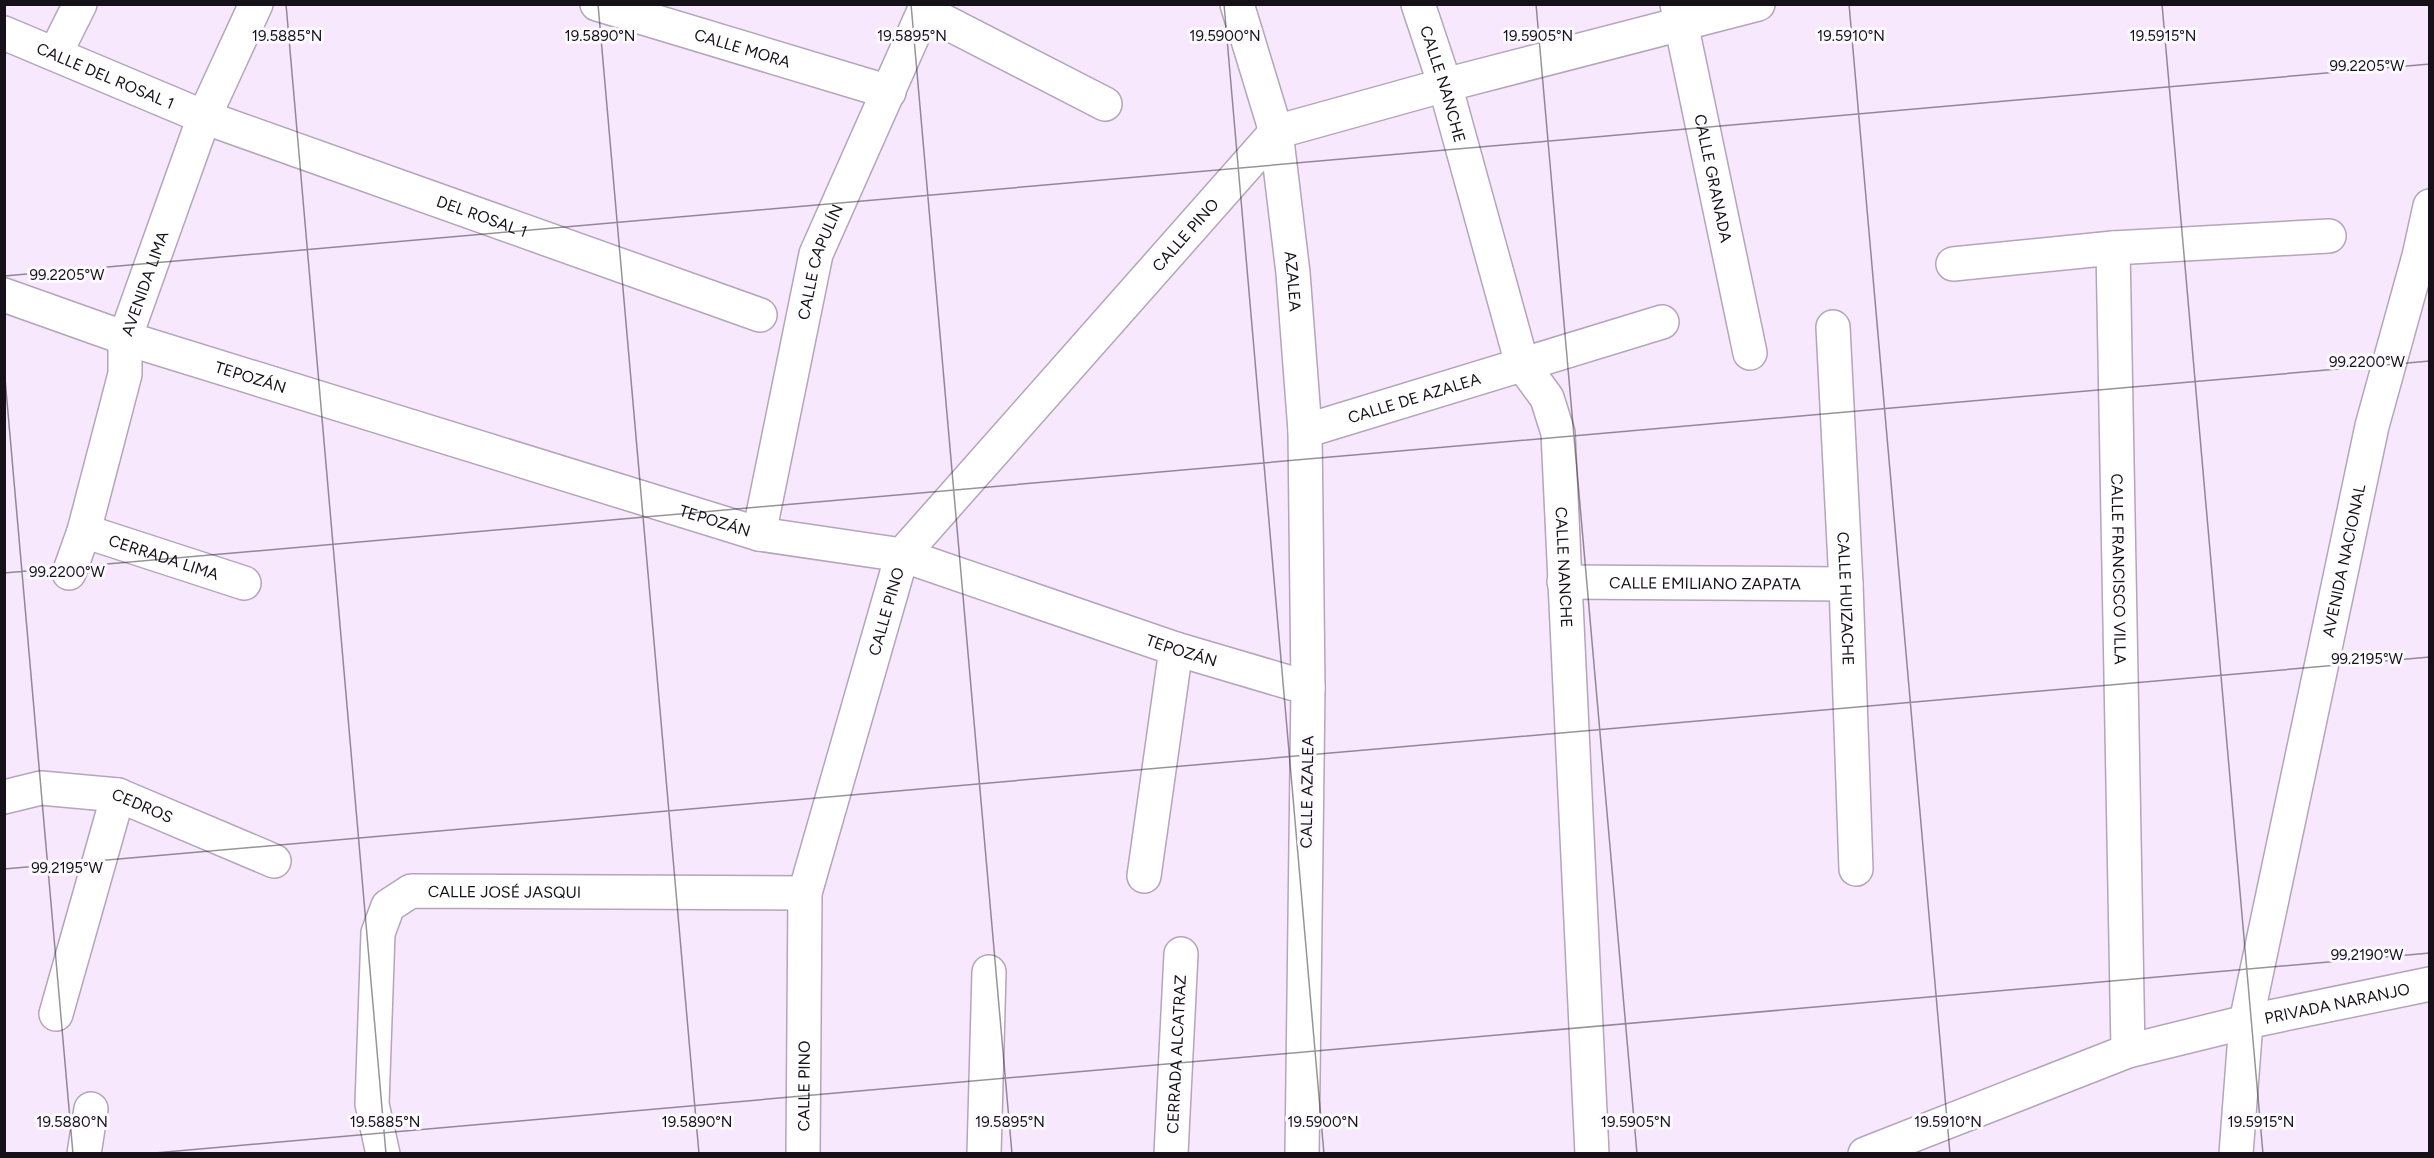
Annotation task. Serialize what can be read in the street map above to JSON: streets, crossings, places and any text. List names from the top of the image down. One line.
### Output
{"streets":{"street":["CALLE MORA","CALLE DEL ROSAL 1","CALLE NANCHE","CALLE GRANADA","DEL ROSAL 1","CALLE PINO","CALLE CAPULÍN","AZALEA","AVENIDA LIMA","TEPOZÁN","CALLE DE AZALEA","CERRADA LIMA","AVENIDA NACIONAL","CALLE FRANCISCO VILLA","CALLE EMILIANO ZAPATA","CALLE HUIZACHE","CALLE AZALEA","CEDROS","CALLE JOSÉ JASQUI","PRIVADA NARANJO","CERRADA ALCATRAZ"]},"crossings":[["CALLE MORA","CALLE CAPULÍN"],["CALLE DEL ROSAL 1","DEL ROSAL 1"],["CALLE DEL ROSAL 1","AVENIDA LIMA"],["CALLE NANCHE","CALLE DE AZALEA"],["CALLE NANCHE","CALLE EMILIANO ZAPATA"],["DEL ROSAL 1","AVENIDA LIMA"],["CALLE PINO","AZALEA"],["CALLE PINO","TEPOZÁN"],["CALLE PINO","CALLE JOSÉ JASQUI"],["CALLE CAPULÍN","TEPOZÁN"],["AZALEA","CALLE DE AZALEA"],["AZALEA","CALLE AZALEA"],["AVENIDA LIMA","TEPOZÁN"],["AVENIDA LIMA","CERRADA LIMA"],["TEPOZÁN","CALLE AZALEA"],["CALLE DE AZALEA","CALLE AZALEA"],["AVENIDA NACIONAL","PRIVADA NARANJO"],["CALLE FRANCISCO VILLA","PRIVADA NARANJO"],["CALLE EMILIANO ZAPATA","CALLE HUIZACHE"]],"coordinates":["19.5885°N","19.5890°N","19.5895°N","19.5900°N","19.5905°N","19.5910°N","19.5915°N","99.2205°W","99.2200°W","99.2195°W","99.2190°W","19.5880°N"]}
